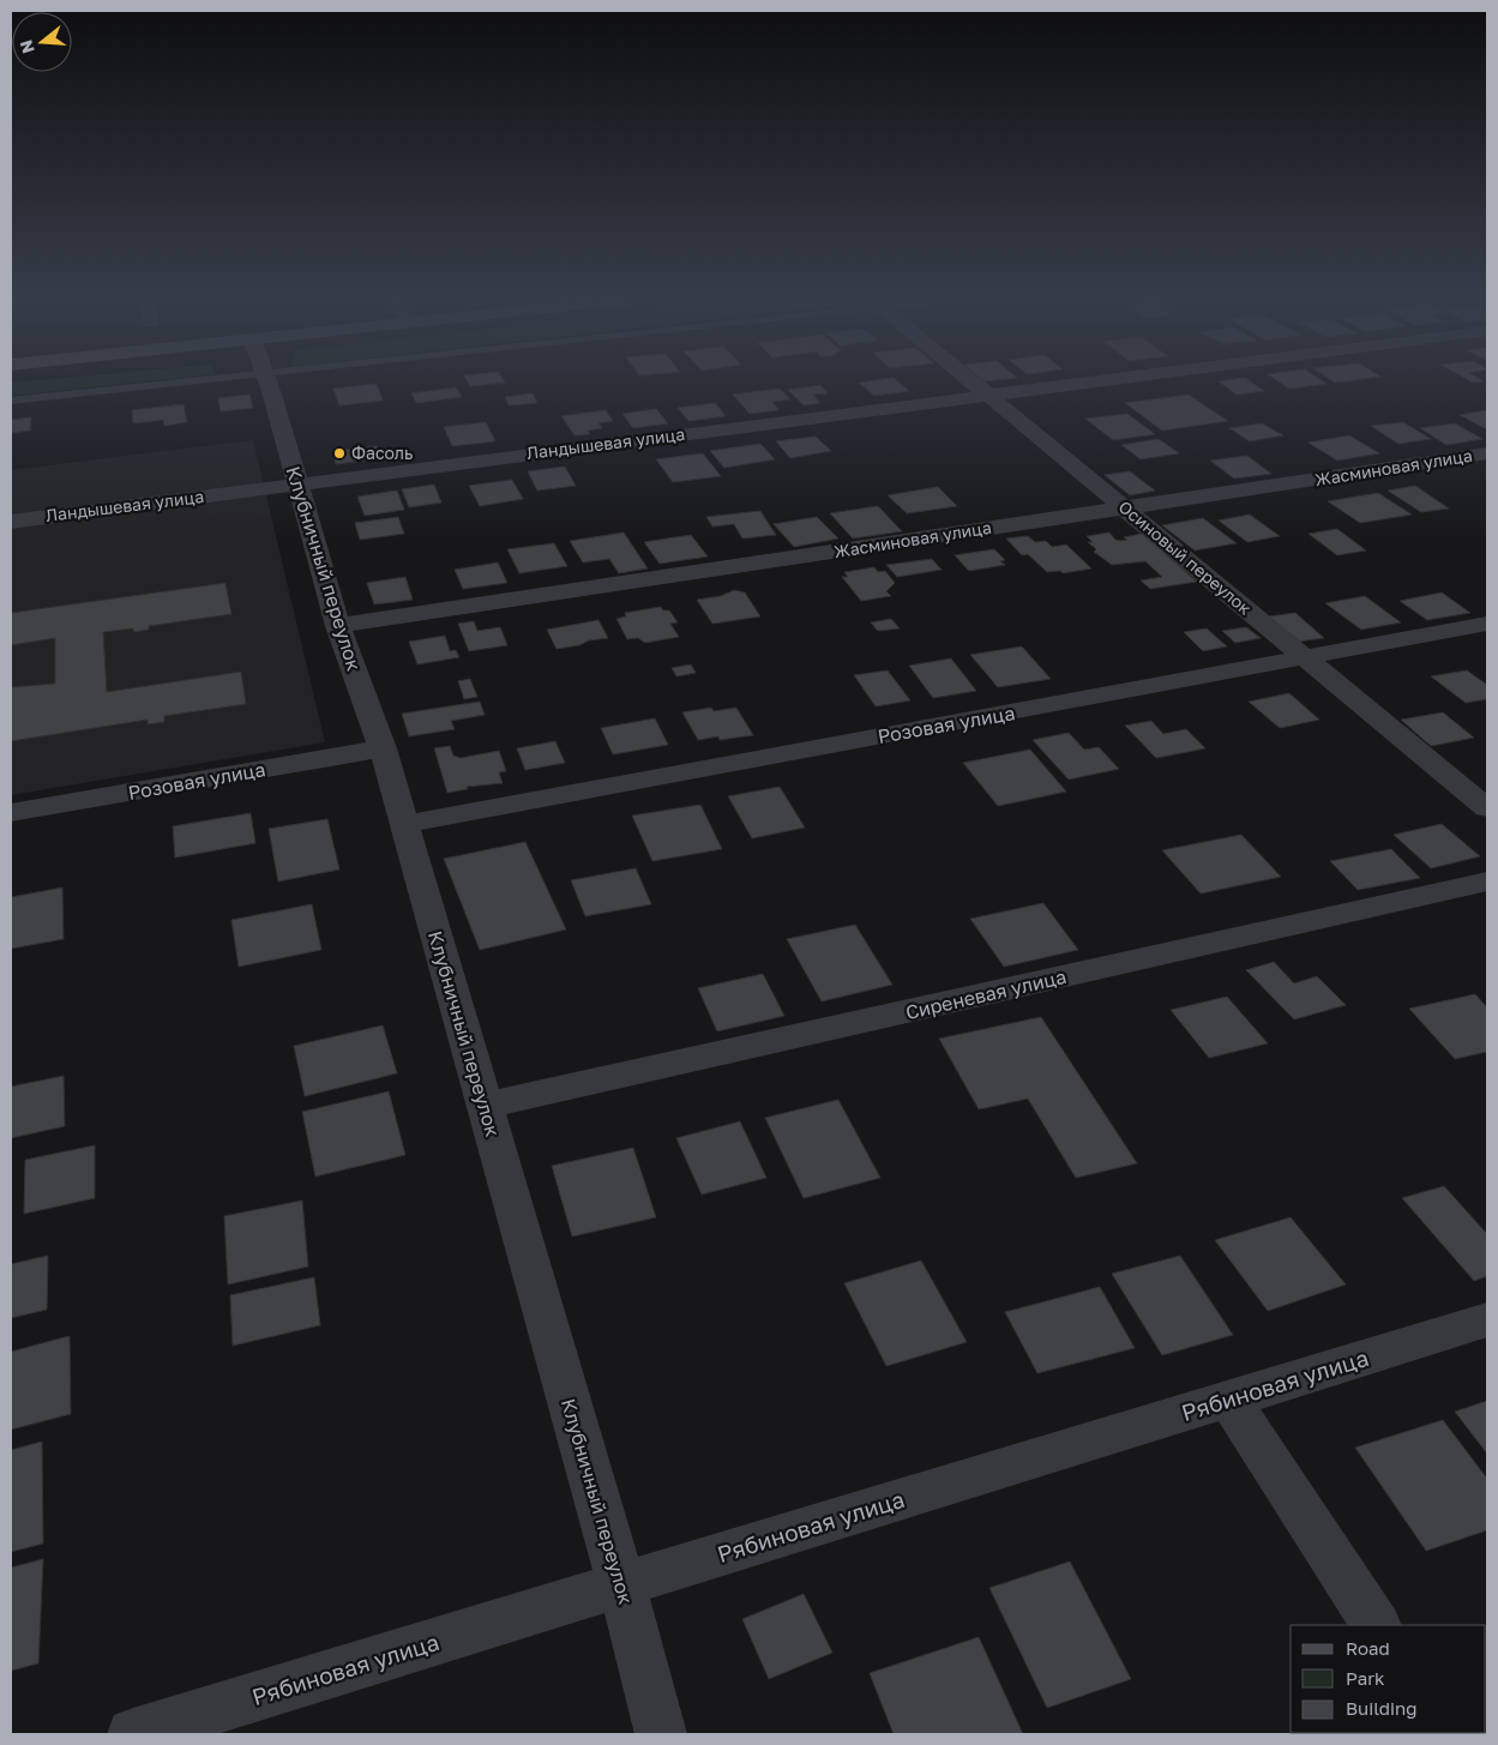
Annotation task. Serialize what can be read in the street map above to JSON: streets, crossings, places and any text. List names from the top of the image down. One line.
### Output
{"streets":{"street":["Ландышевая улица","Жасминовая улица","Осиновый переулок","Клубничный переулок","Розовая улица","Сиреневая улица","Рябиновая улица"]},"crossings":[["Ландышевая улица","Осиновый переулок"],["Ландышевая улица","Клубничный переулок"],["Жасминовая улица","Осиновый переулок"],["Жасминовая улица","Клубничный переулок"],["Осиновый переулок","Розовая улица"],["Клубничный переулок","Розовая улица"],["Клубничный переулок","Сиреневая улица"],["Клубничный переулок","Рябиновая улица"]],"places":["Фасоль"],"legend":["Road","Park","Building"],"north":"left"}
